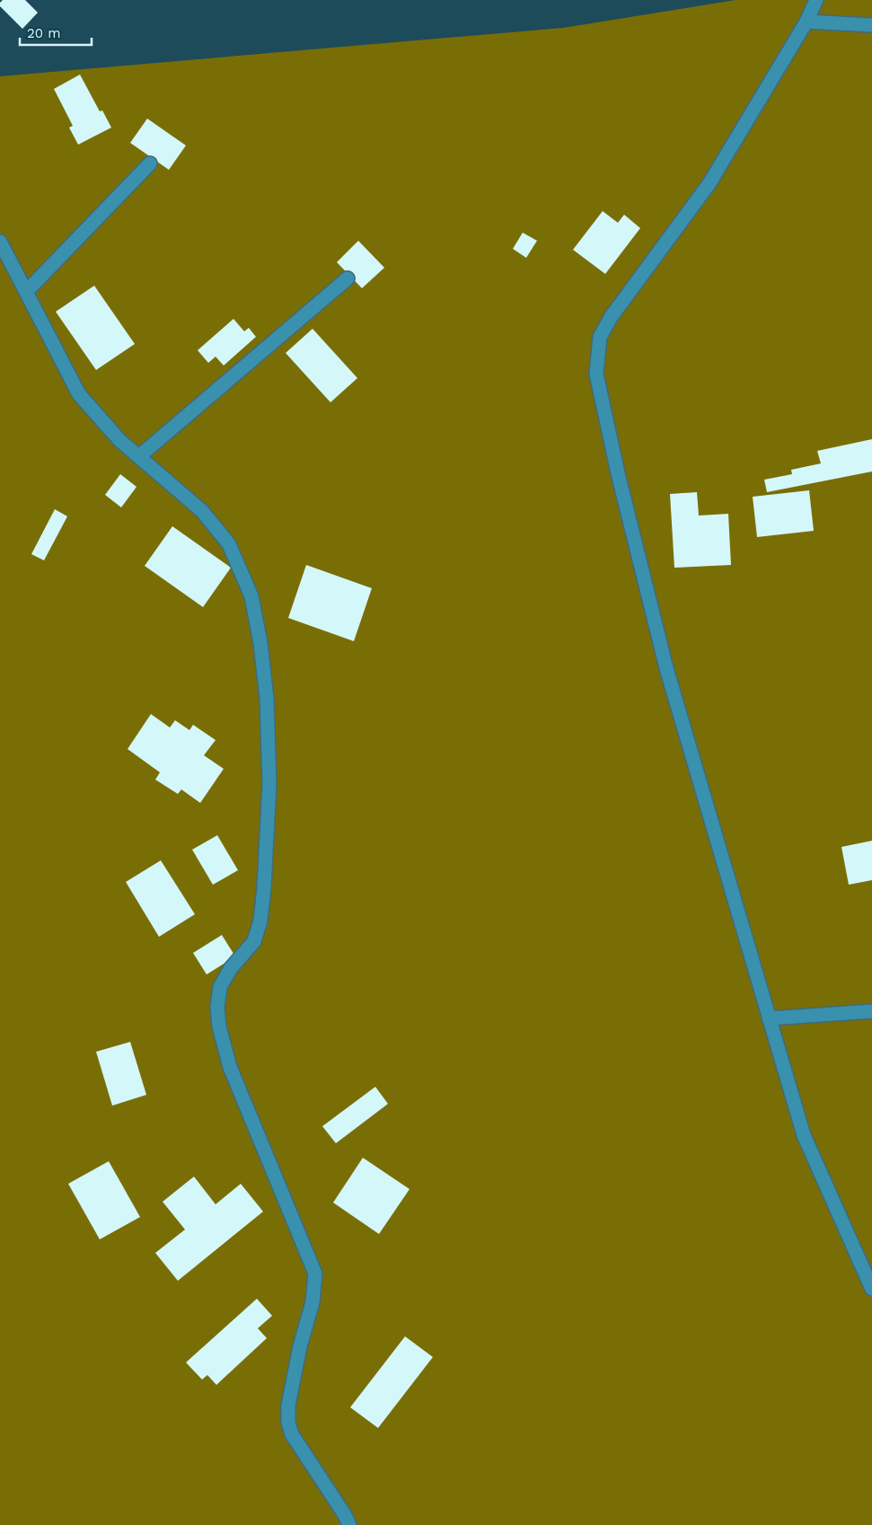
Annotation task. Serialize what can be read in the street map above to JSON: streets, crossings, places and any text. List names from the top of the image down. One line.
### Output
{"scale_bar":"20 m"}
